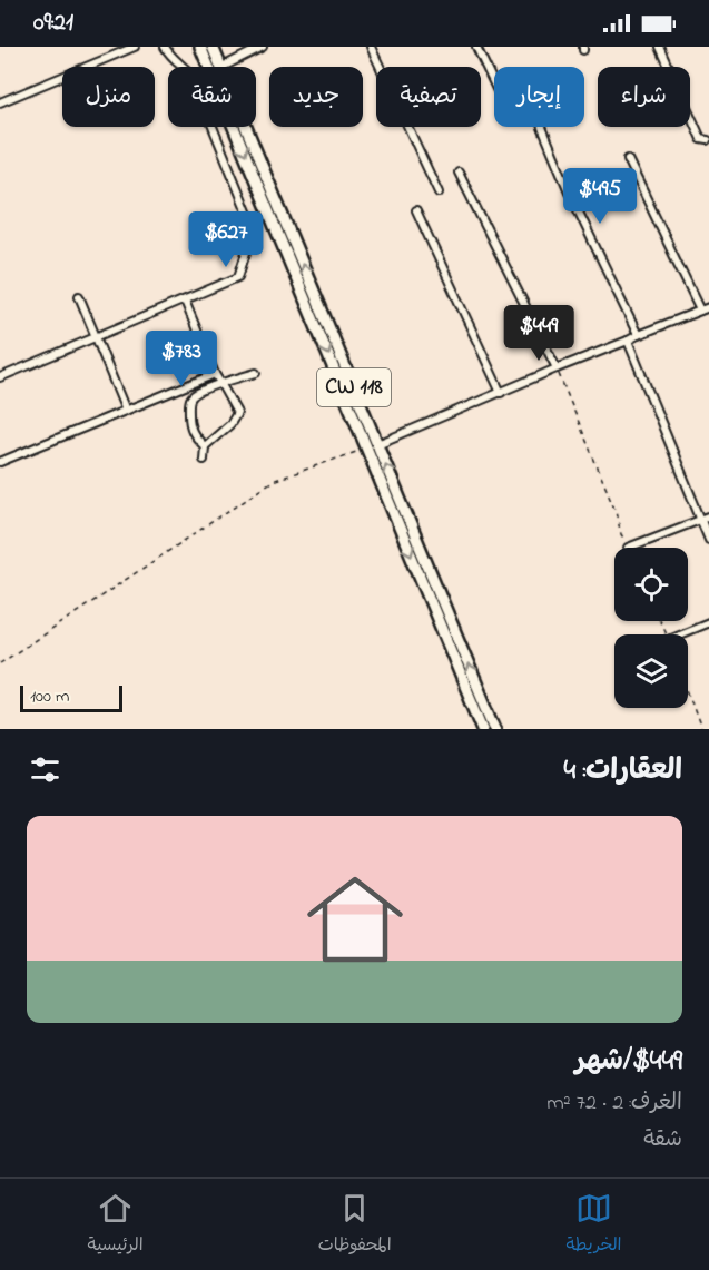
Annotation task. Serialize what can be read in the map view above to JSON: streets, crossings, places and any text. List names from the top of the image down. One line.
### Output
{"streets":{"highway":["CW 118"]},"scale_bar":"100 m","page":{"status":"09:21","chip":["شراء","إيجار","تصفية","جديد","شقة","منزل"],"price":["$495","$627","$449","$783"],"scale":"100 m","heading":"العقارات: 4","list":[{"name":"$449/شهر","note":"الغرف: 2 · 72 m² · شقة"}],"tabs":["الخريطة","المحفوظات","الرئيسية"]}}
